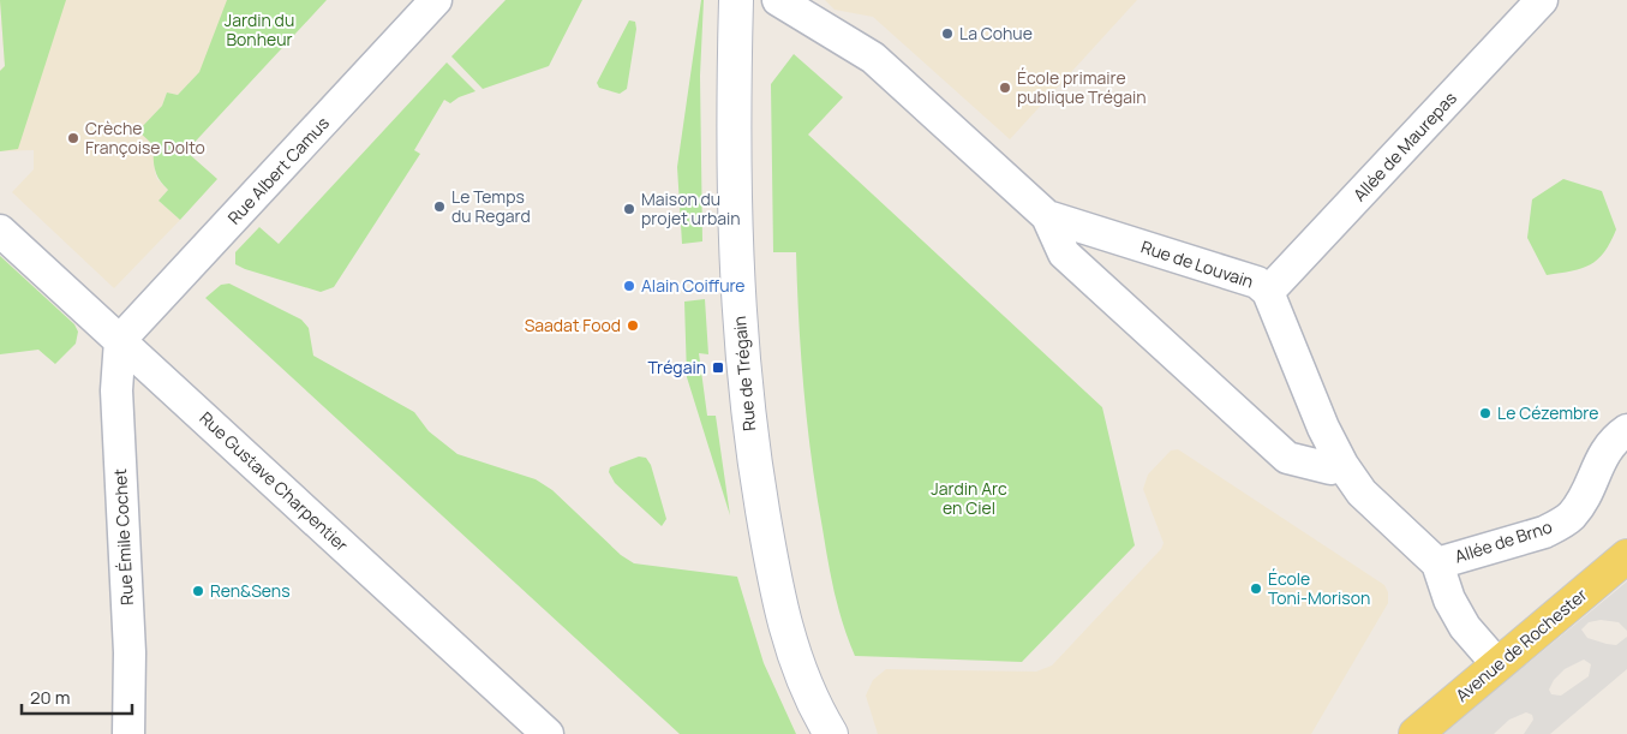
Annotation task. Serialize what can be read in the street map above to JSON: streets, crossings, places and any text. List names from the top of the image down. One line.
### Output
{"streets":{"main road":["Avenue de Rochester"],"street":["Allée de Maurepas","Rue Albert Camus","Rue de Louvain","Rue de Trégain","Rue Gustave Charpentier","Rue Émile Cochet","Allée de Brno"]},"crossings":[["Allée de Maurepas","Rue de Louvain"],["Rue Albert Camus","Rue Gustave Charpentier"],["Rue Albert Camus","Rue Émile Cochet"],["Rue de Louvain","Allée de Brno"],["Rue de Louvain","Avenue de Rochester"],["Rue Gustave Charpentier","Rue Émile Cochet"]],"parks":["Jardin du Bonheur","Jardin Arc en Ciel"],"places":{"other":["La Cohue","École primaire publique Trégain","Crèche Françoise Dolto","Le Temps du Regard","Maison du projet urbain","Alain Coiffure","Saadat Food","Le Cézembre","École Toni-Morison","Ren&Sens"],"transit":["Trégain"]},"scale_bar":"20 m"}
